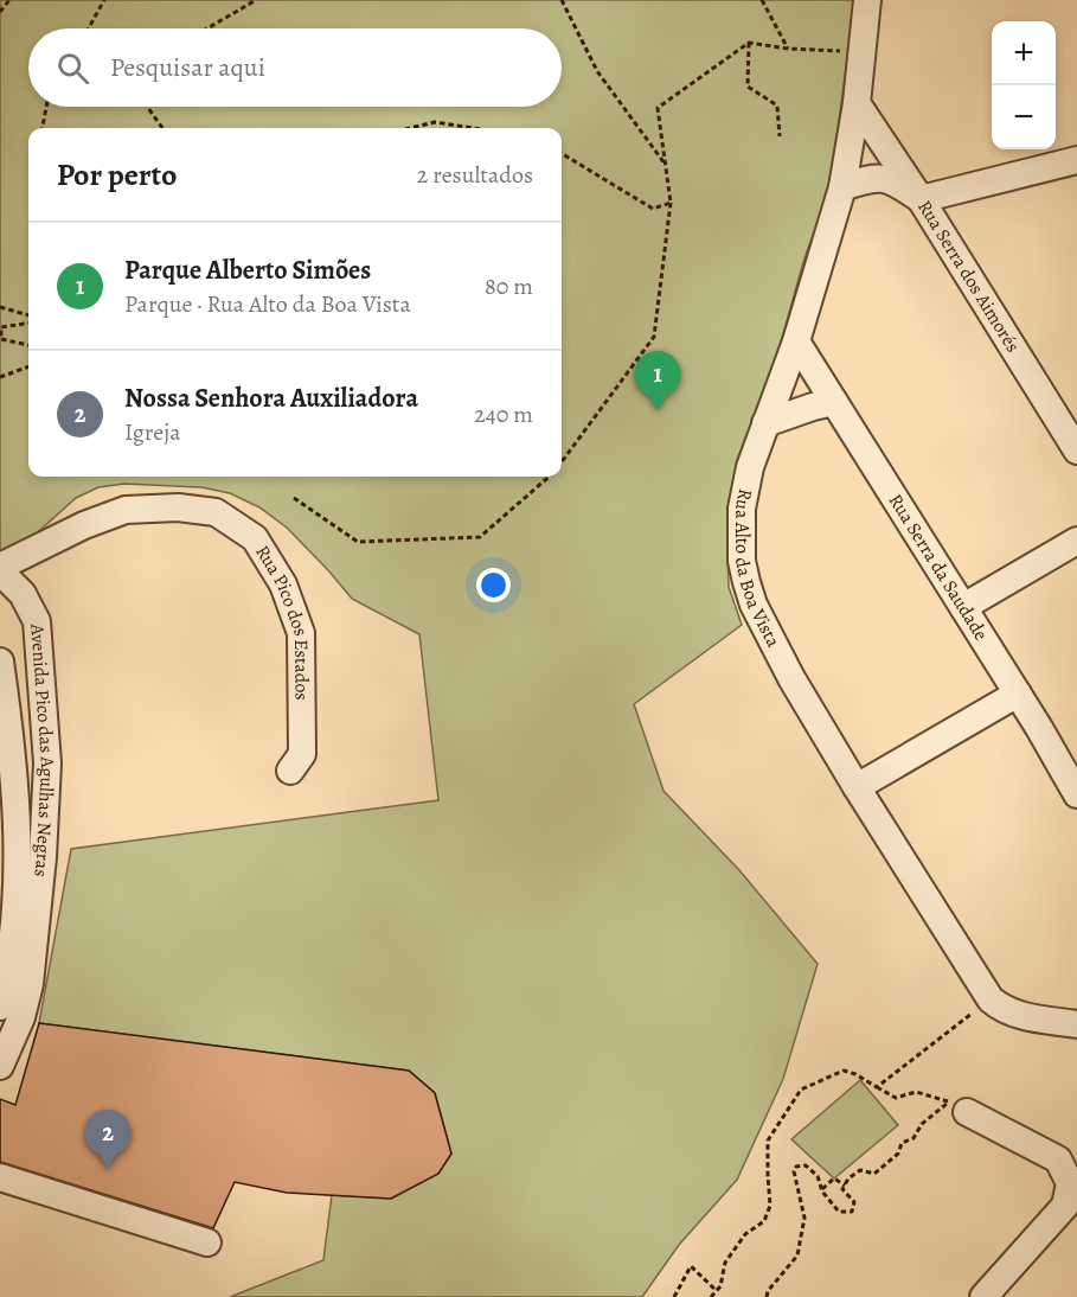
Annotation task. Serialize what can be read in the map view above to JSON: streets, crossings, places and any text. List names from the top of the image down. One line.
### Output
{"streets":{"street":["Rua Serra dos Aimorés","Rua Alto da Boa Vista","Rua Serra da Saudade","Rua Pico dos Estados","Avenida Pico das Agulhas Negras"]},"crossings":[["Rua Serra dos Aimorés","Rua Alto da Boa Vista"],["Rua Alto da Boa Vista","Rua Serra da Saudade"],["Rua Pico dos Estados","Avenida Pico das Agulhas Negras"]],"page":{"map_buttons":["+","−"],"search":"Pesquisar aqui","heading":["Por perto","2 resultados"],"list":[{"mark":"1","name":"Parque Alberto Simões","note":"Parque · Rua Alto da Boa Vista","value":"80 m"},{"mark":"2","name":"Nossa Senhora Auxiliadora","note":"Igreja","value":"240 m"}],"pins":["1","2"]}}
